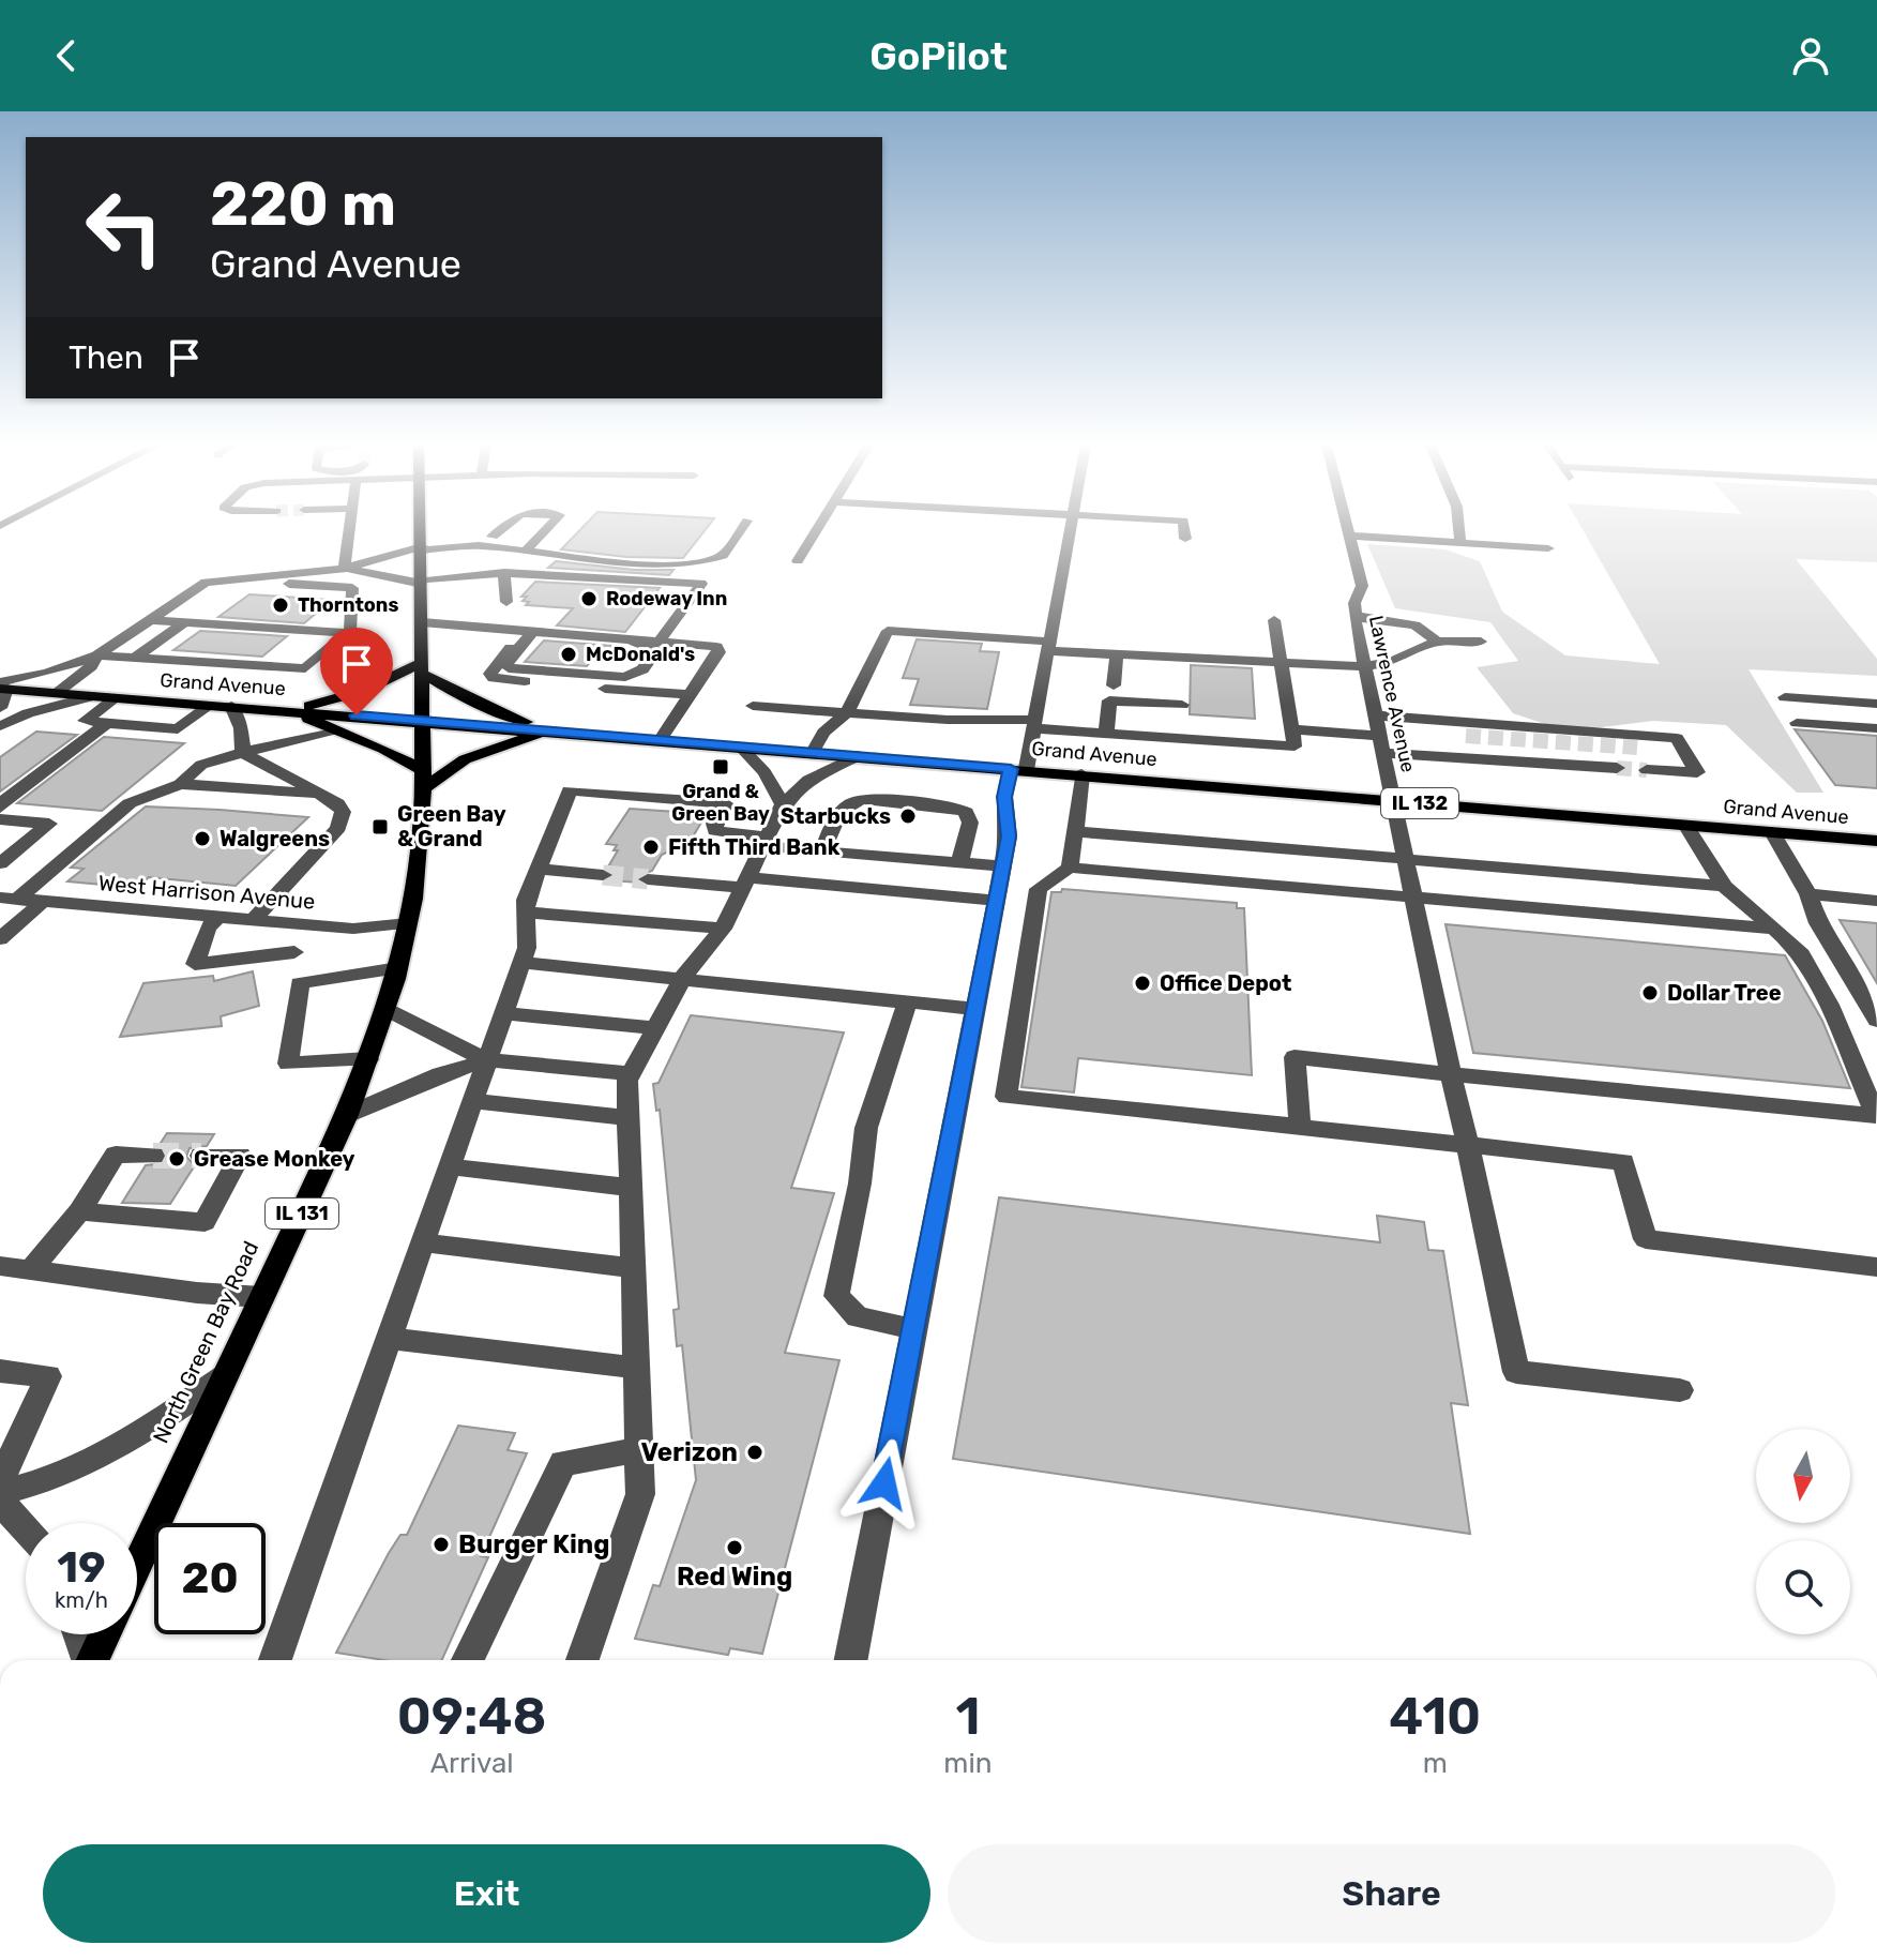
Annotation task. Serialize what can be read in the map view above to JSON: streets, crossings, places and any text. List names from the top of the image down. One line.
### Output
{"streets":{"main road":["Grand Avenue","IL 132","IL 131","North Green Bay Road"],"street":["Lawrence Avenue","West Harrison Avenue"]},"crossings":[["Grand Avenue","Lawrence Avenue"],["Grand Avenue","North Green Bay Road"],["West Harrison Avenue","North Green Bay Road"]],"places":{"other":["Rodeway Inn","Thorntons","McDonald's","Starbucks","Walgreens","Fifth Third Bank","Office Depot","Dollar Tree","Grease Monkey","Verizon","Burger King","Red Wing"],"transit":["Grand & Green Bay","Green Bay & Grand"]},"north":"bottom","page":{"header":"GoPilot","turn":["220 m","Grand Avenue"],"then":"Then","speed":"19 km/h","limit":"20","eta":["09:48","Arrival","1","min","410","m"],"buttons":["Exit","Share"]}}
